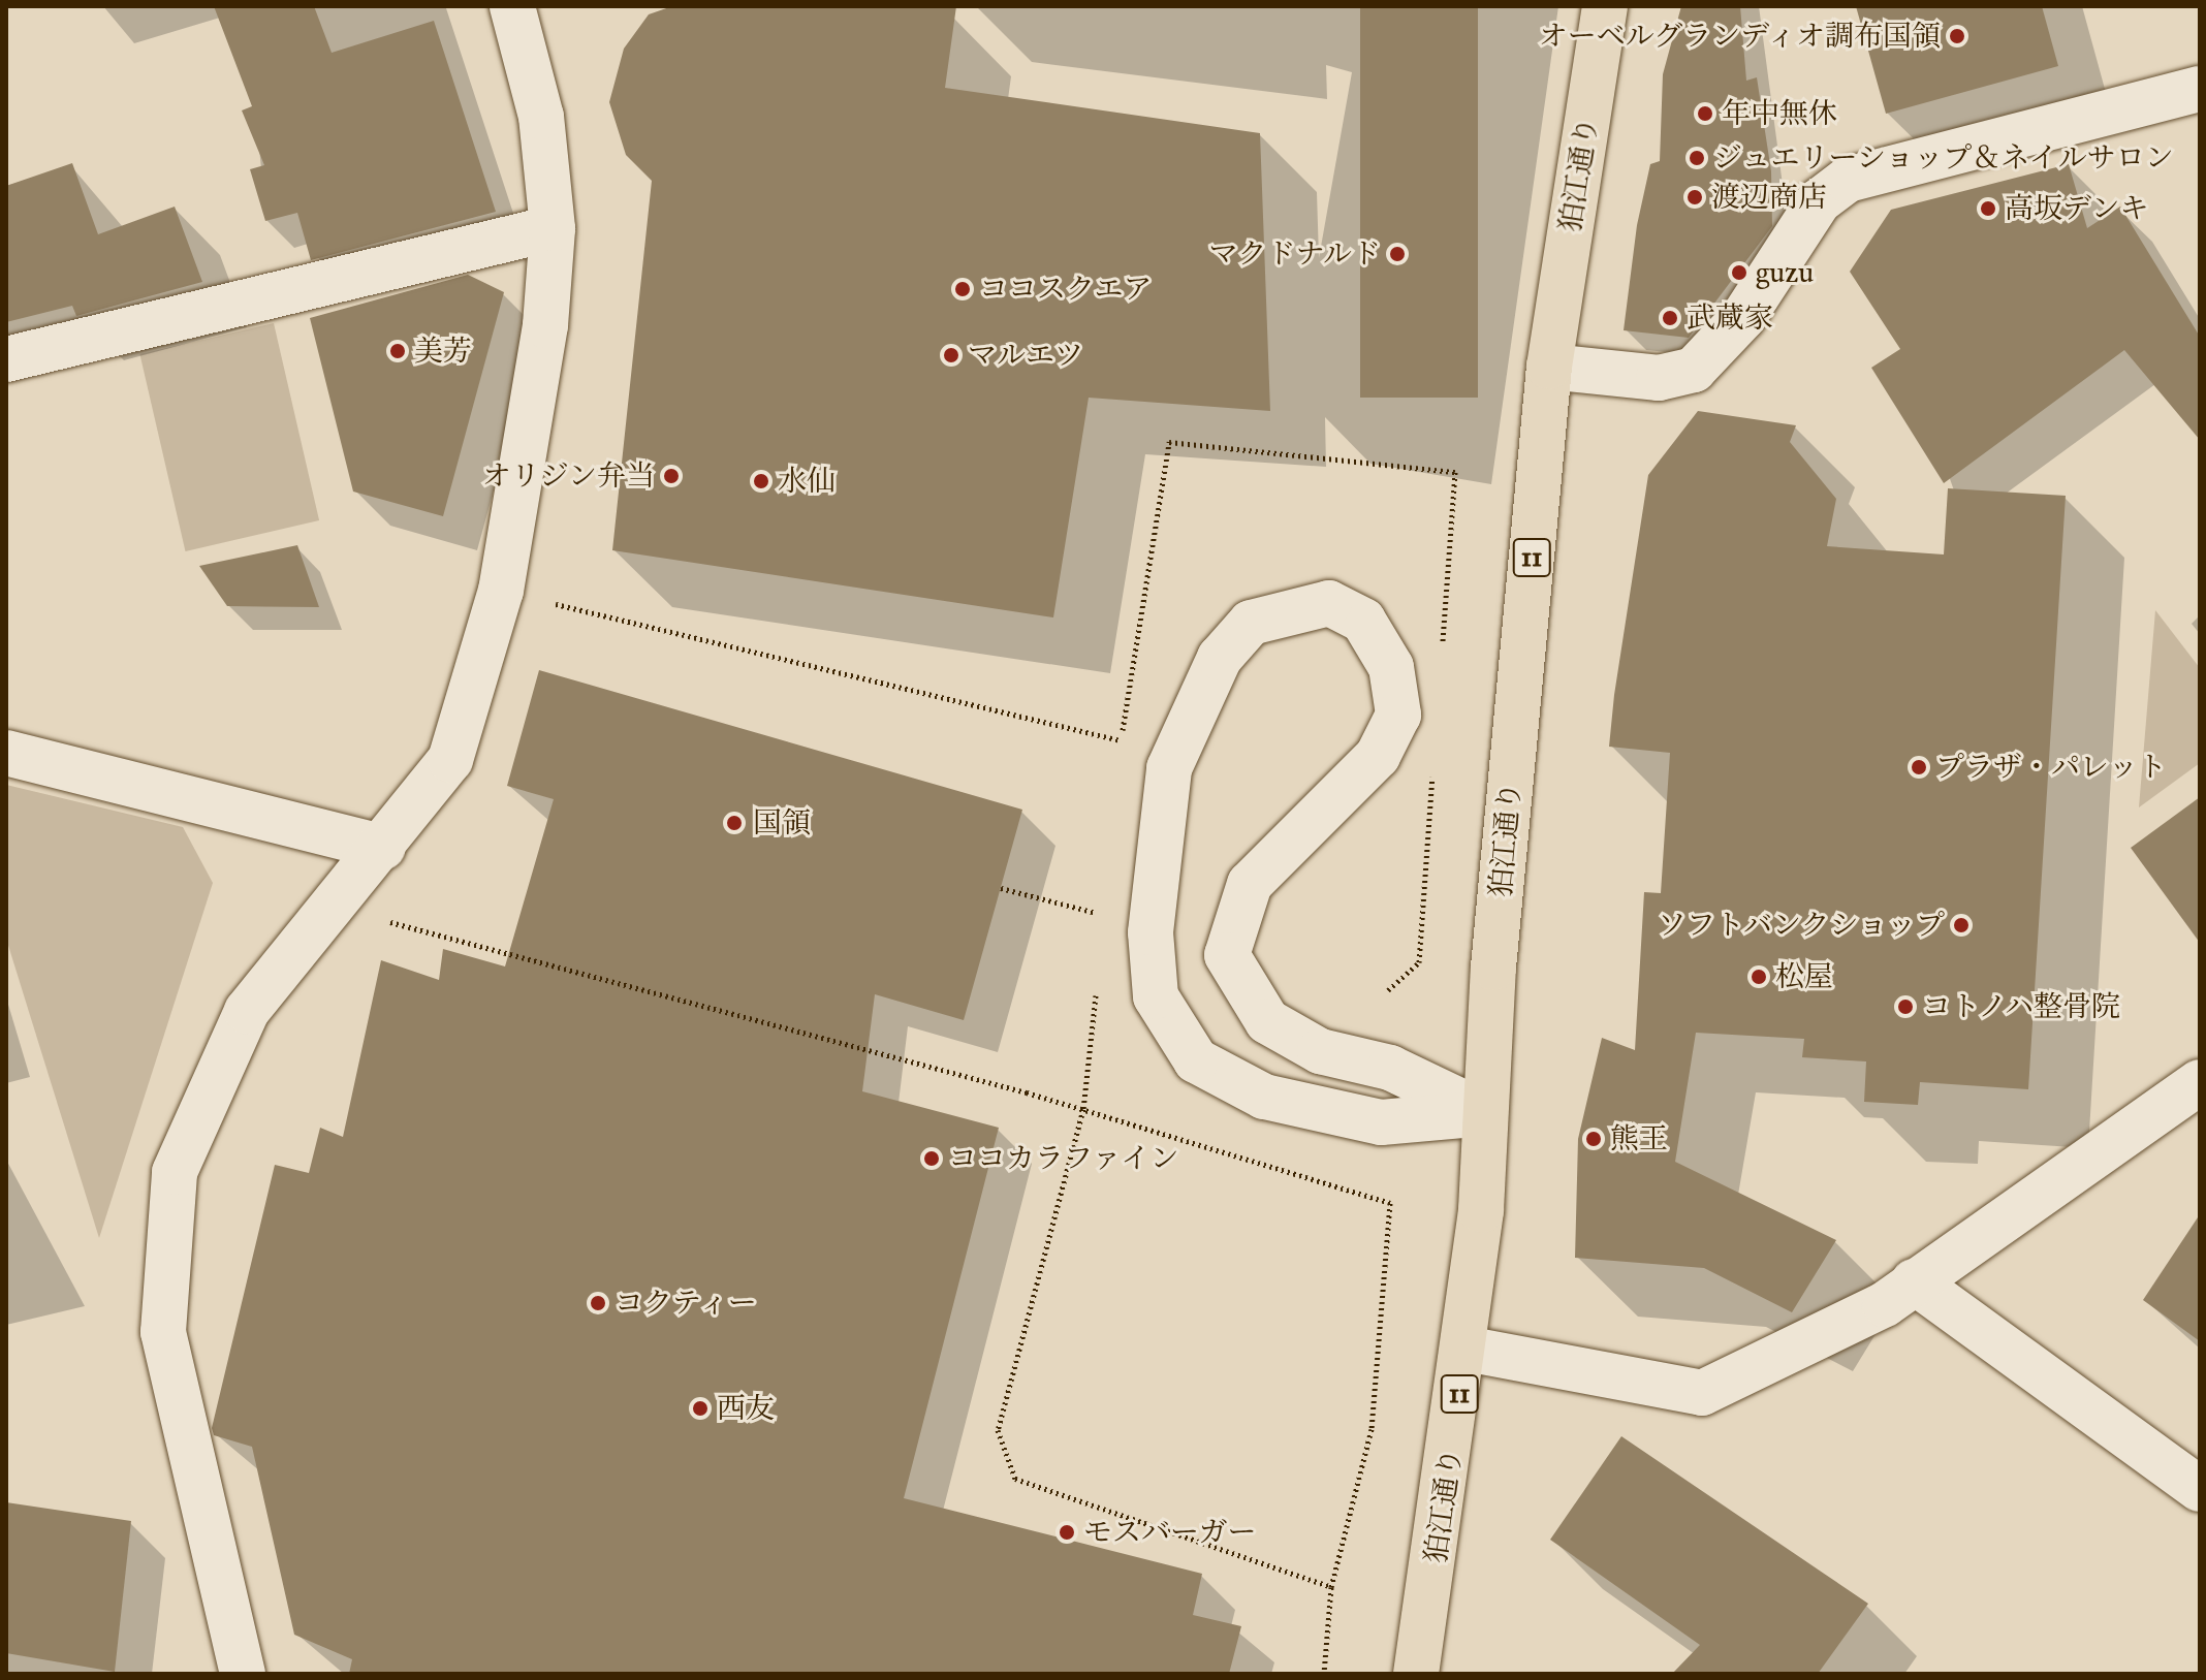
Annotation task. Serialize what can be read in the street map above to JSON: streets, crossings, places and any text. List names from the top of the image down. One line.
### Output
{"streets":{"main road":["狛江通り","11"]},"places":["オーベルグランディオ調布国領","年中無休","ジュエリーショップ＆ネイルサロン","渡辺商店","高坂デンキ","マクドナルド","guzu","ココスクエア","武蔵家","美芳","マルエツ","オリジン弁当","水仙","プラザ・パレット","国領","ソフトバンクショップ","松屋","コトノハ整骨院","熊王","ココカラファイン","コクティー","西友","モスバーガー"]}
